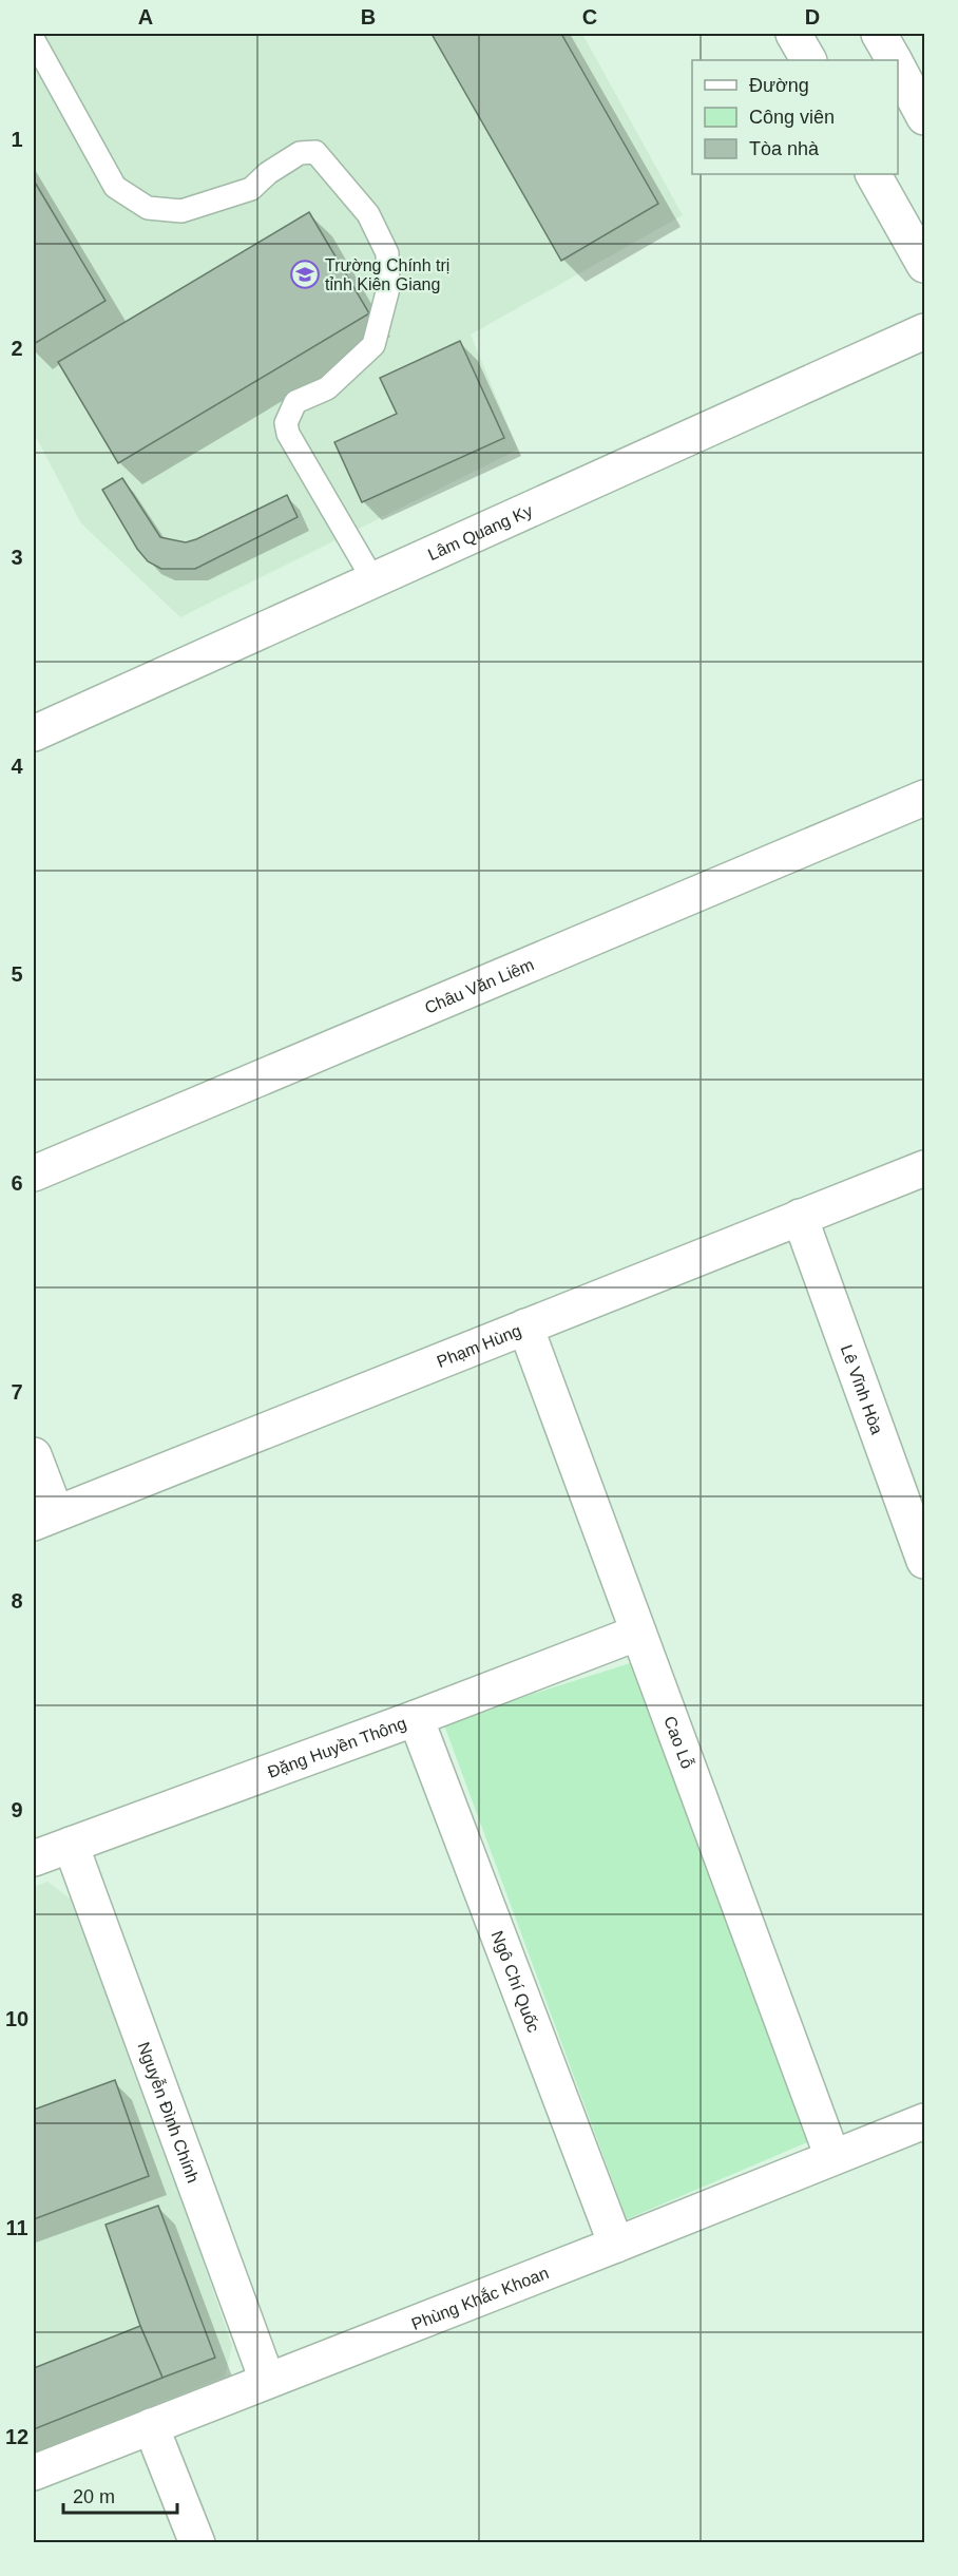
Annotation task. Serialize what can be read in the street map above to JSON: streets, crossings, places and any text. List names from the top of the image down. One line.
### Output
{"streets":{"street":["Lâm Quang Ky","Châu Văn Liêm","Phạm Hùng","Lê Vĩnh Hòa","Cao Lỗ","Đặng Huyền Thông","Ngô Chí Quốc","Nguyễn Đình Chính","Phùng Khắc Khoan"]},"crossings":[["Phạm Hùng","Lê Vĩnh Hòa"],["Phạm Hùng","Cao Lỗ"],["Cao Lỗ","Đặng Huyền Thông"],["Cao Lỗ","Phùng Khắc Khoan"],["Đặng Huyền Thông","Ngô Chí Quốc"],["Đặng Huyền Thông","Nguyễn Đình Chính"],["Ngô Chí Quốc","Phùng Khắc Khoan"],["Nguyễn Đình Chính","Phùng Khắc Khoan"]],"places":{"school or university":["Trường Chính trị tỉnh Kiên Giang"]},"legend":["Đường","Công viên","Tòa nhà"],"scale_bar":"20 m","grid":{"columns":["A","B","C","D"],"rows":["1","2","3","4","5","6","7","8","9","10","11","12"]}}
